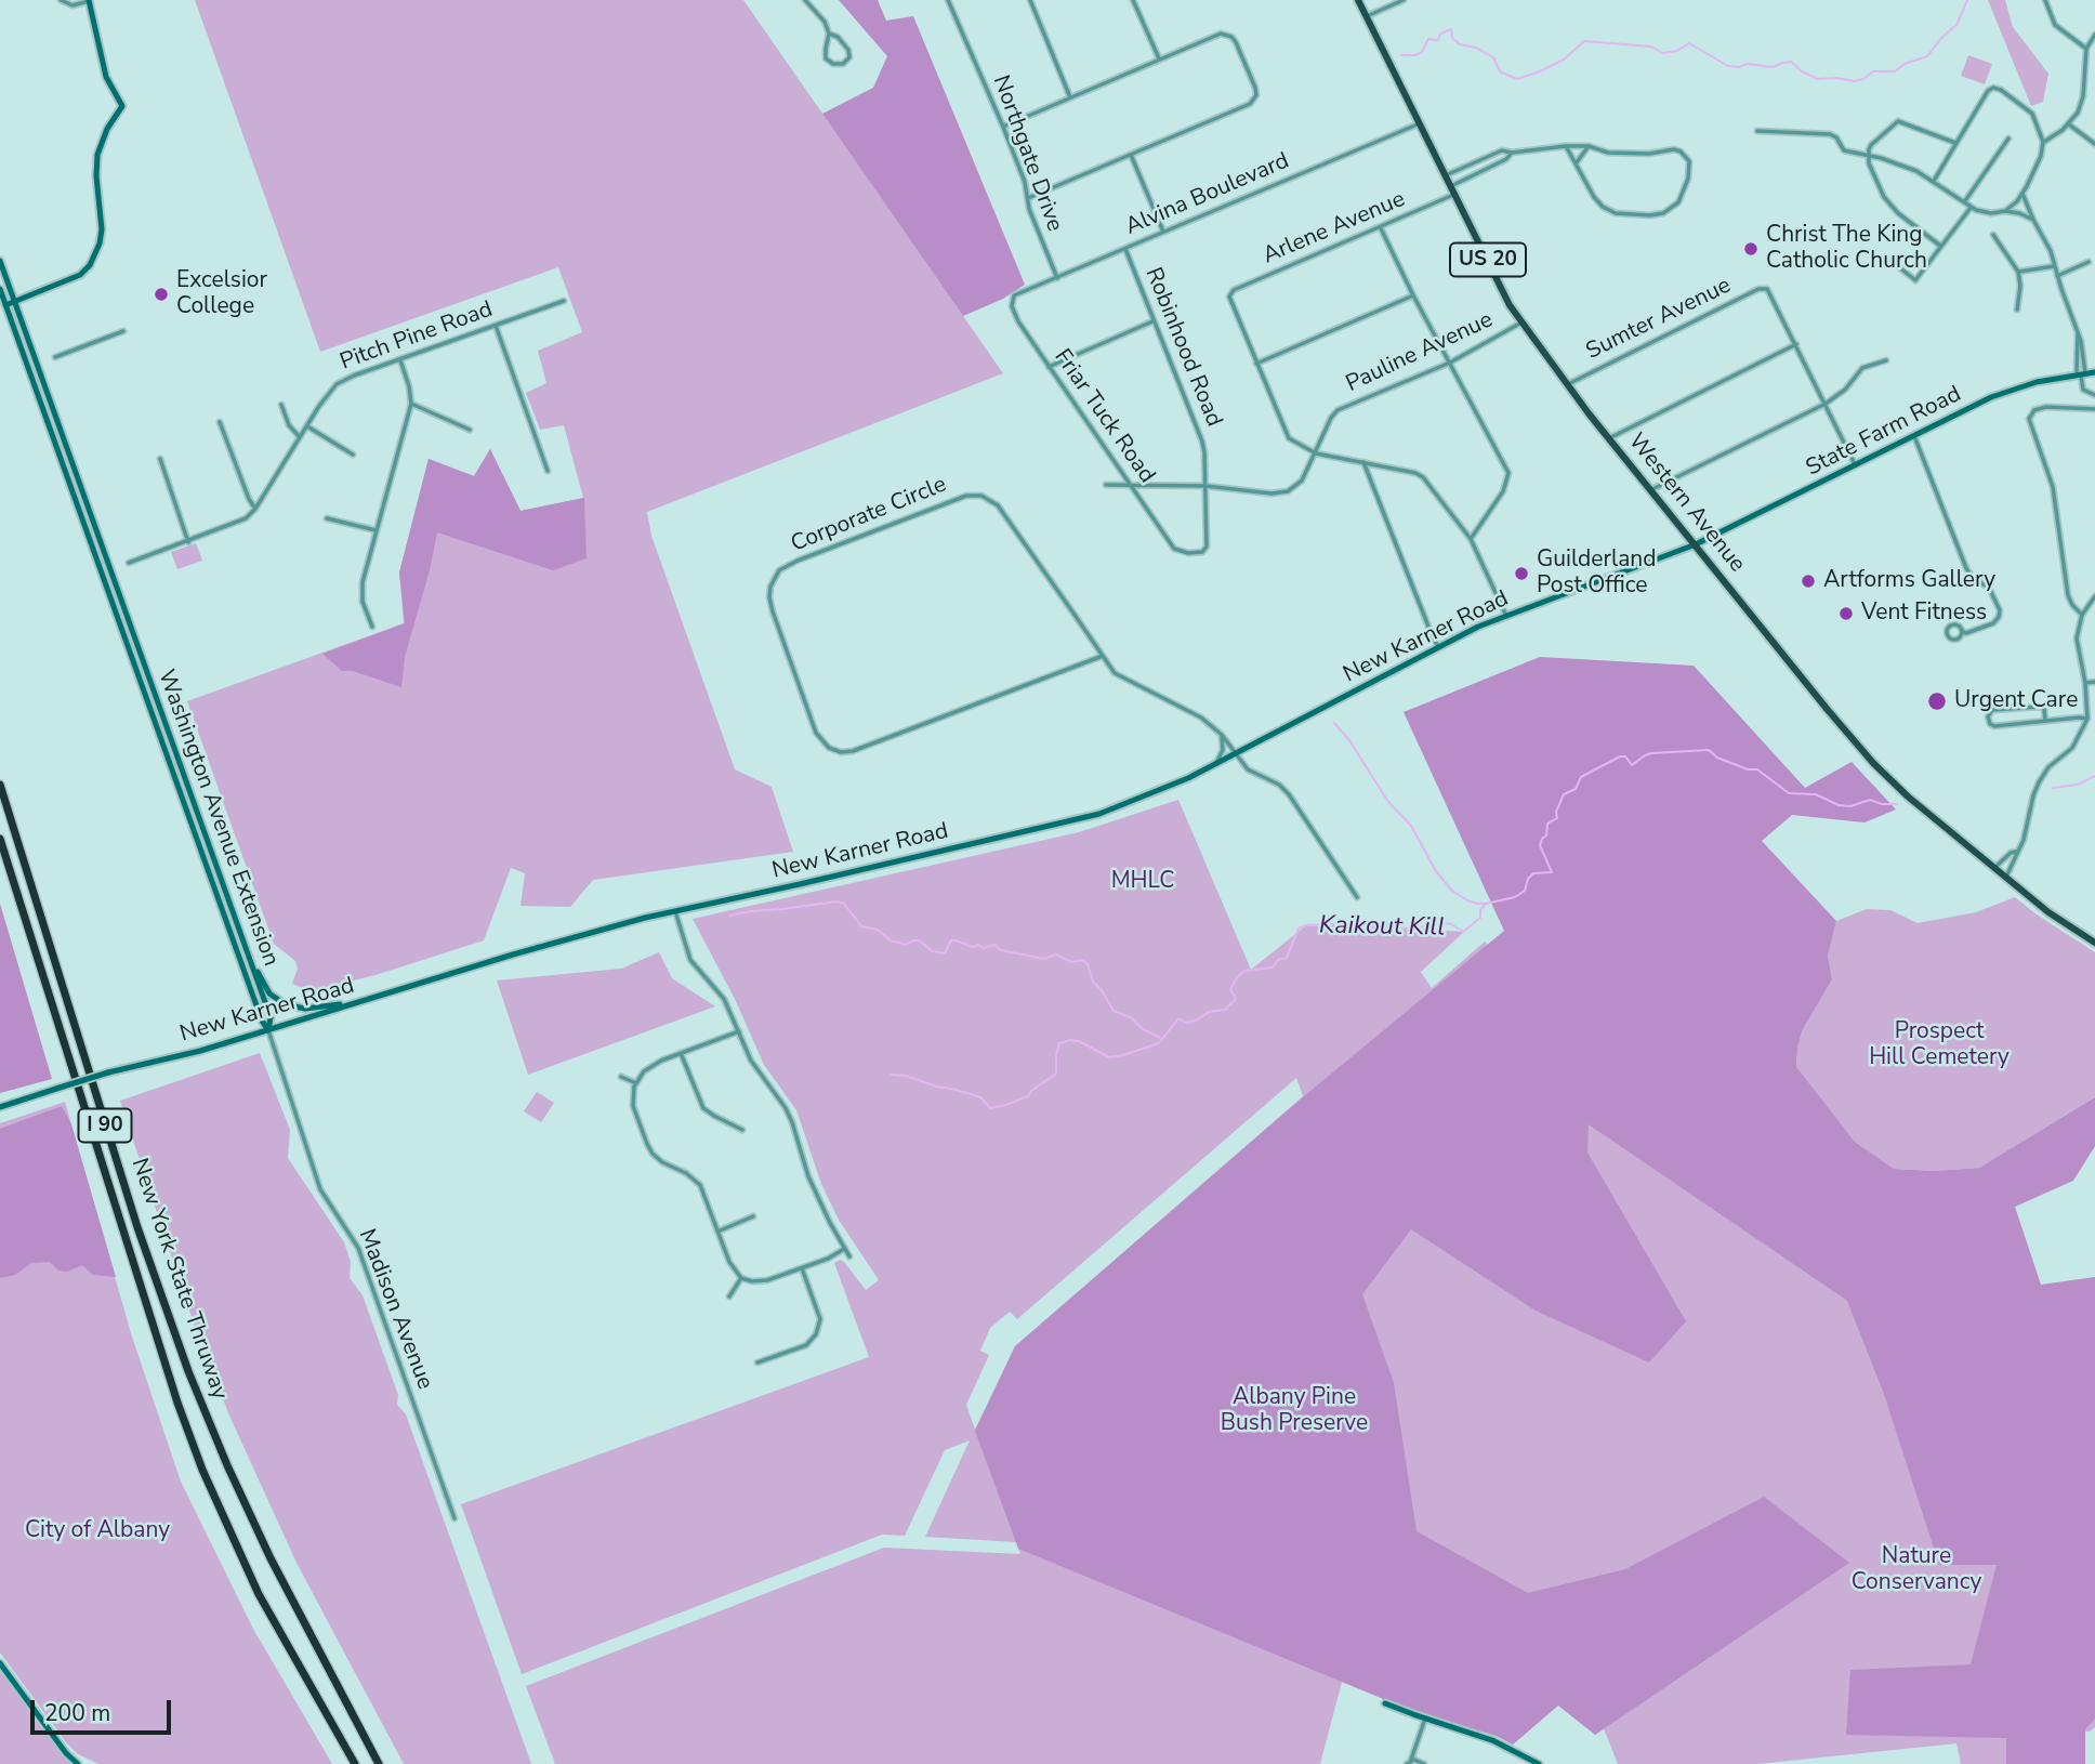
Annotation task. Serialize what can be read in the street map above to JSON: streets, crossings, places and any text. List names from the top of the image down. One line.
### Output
{"streets":{"highway":["I 90","New York State Thruway"],"main road":["US 20","State Farm Road","Western Avenue","New Karner Road","Washington Avenue Extension"],"street":["Northgate Drive","Alvina Boulevard","Arlene Avenue","Sumter Avenue","Pitch Pine Road","Robinhood Road","Pauline Avenue","Friar Tuck Road","Corporate Circle","Madison Avenue"]},"crossings":[["Northgate Drive","Alvina Boulevard"],["Alvina Boulevard","Robinhood Road"],["Alvina Boulevard","Friar Tuck Road"],["Alvina Boulevard","Western Avenue"],["Arlene Avenue","Western Avenue"],["Sumter Avenue","Western Avenue"],["Robinhood Road","Pauline Avenue"],["Robinhood Road","Friar Tuck Road"],["Pauline Avenue","Friar Tuck Road"],["Pauline Avenue","Western Avenue"],["State Farm Road","Western Avenue"],["State Farm Road","New Karner Road"],["Western Avenue","New Karner Road"],["Corporate Circle","New Karner Road"],["New Karner Road","Washington Avenue Extension"],["New Karner Road","Madison Avenue"],["Washington Avenue Extension","Madison Avenue"]],"water":["Kaikout Kill"],"parks":["MHLC","Prospect Hill Cemetery","Albany Pine Bush Preserve","City of Albany","Nature Conservancy"],"places":["Christ The King Catholic Church","Excelsior College","Guilderland Post Office","Artforms Gallery","Vent Fitness","Urgent Care"],"scale_bar":"200 m"}
